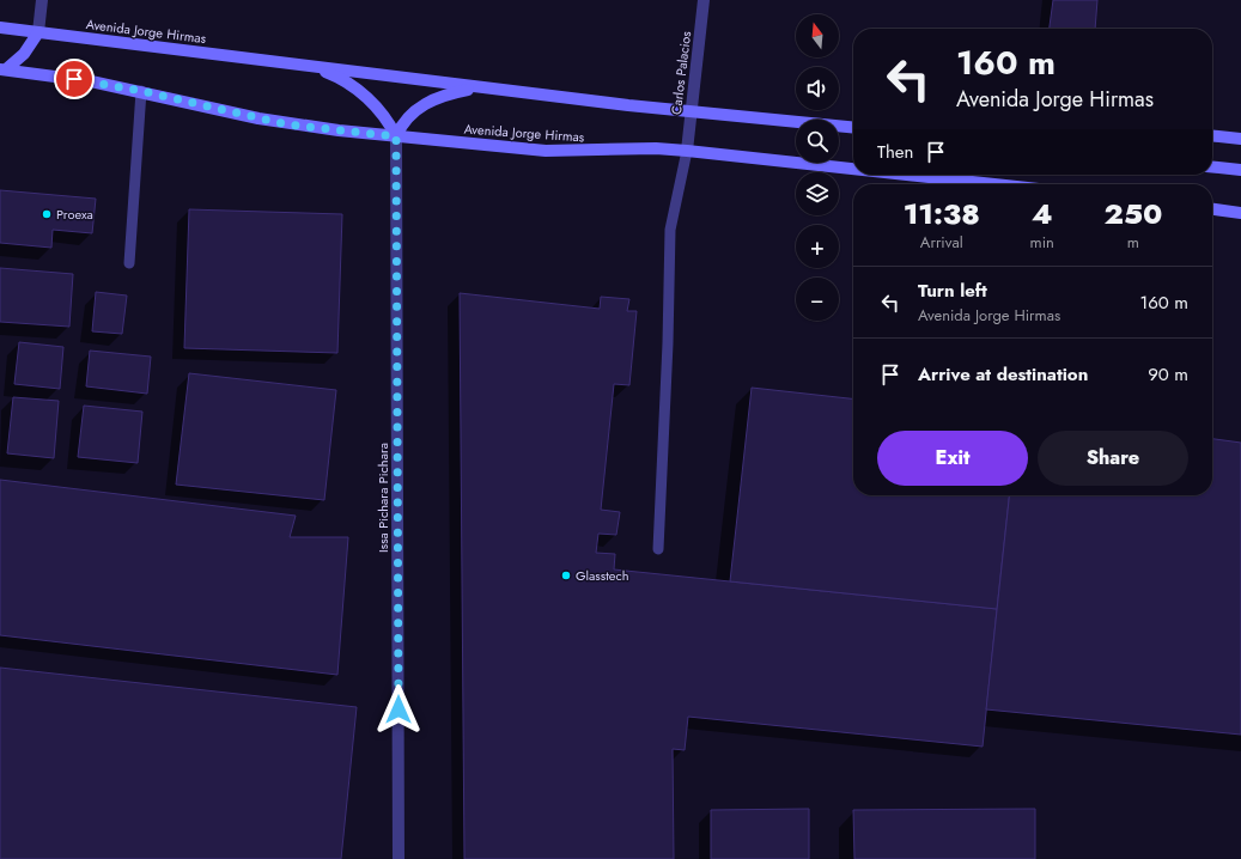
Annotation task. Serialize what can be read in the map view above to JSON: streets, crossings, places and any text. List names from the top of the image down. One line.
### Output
{"streets":{"street":["Avenida Jorge Hirmas","Carlos Palacios","Issa Pichara Pichara"]},"crossings":[["Avenida Jorge Hirmas","Carlos Palacios"],["Avenida Jorge Hirmas","Issa Pichara Pichara"]],"places":["Proexa","Glasstech"],"north":"top","page":{"map_buttons":["+","−"],"turn":["160 m","Avenida Jorge Hirmas"],"then":"Then","eta":["11:38","Arrival","4","min","250","m"],"list":[{"name":"Turn left","note":"Avenida Jorge Hirmas","value":"160 m"},{"name":"Arrive at destination","value":"90 m"}],"buttons":["Exit","Share"]}}
